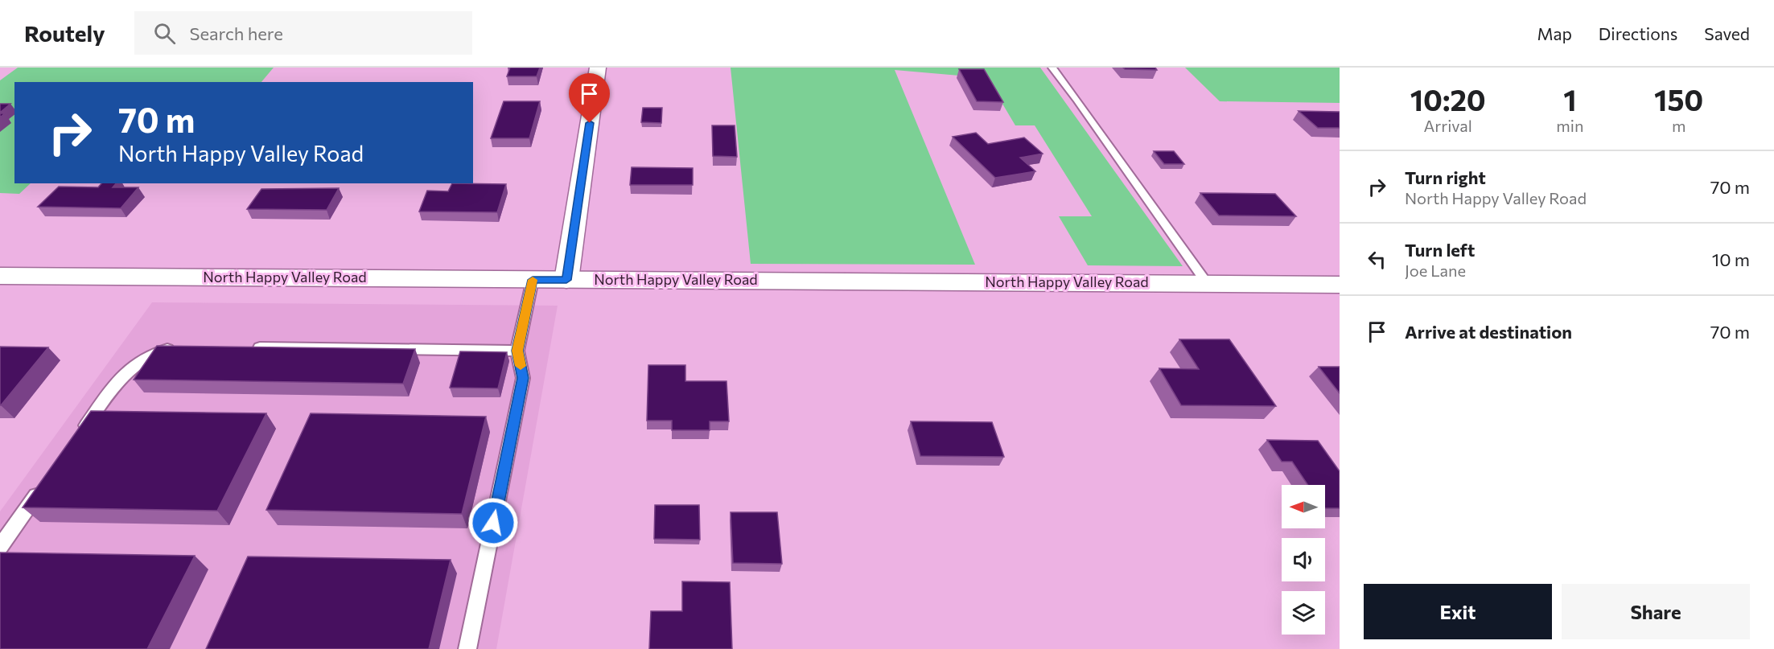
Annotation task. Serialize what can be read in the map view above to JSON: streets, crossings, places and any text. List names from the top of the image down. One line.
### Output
{"streets":{"main road":["North Happy Valley Road"]},"north":"left","page":{"header":"Routely","search":"Search here","nav":["Map","Directions","Saved"],"eta":["10:20","Arrival","1","min","150","m"],"turn":["70 m","North Happy Valley Road"],"list":[{"name":"Turn right","note":"North Happy Valley Road","value":"70 m"},{"name":"Turn left","note":"Joe Lane","value":"10 m"},{"name":"Arrive at destination","value":"70 m"}],"buttons":["Exit","Share"]}}
